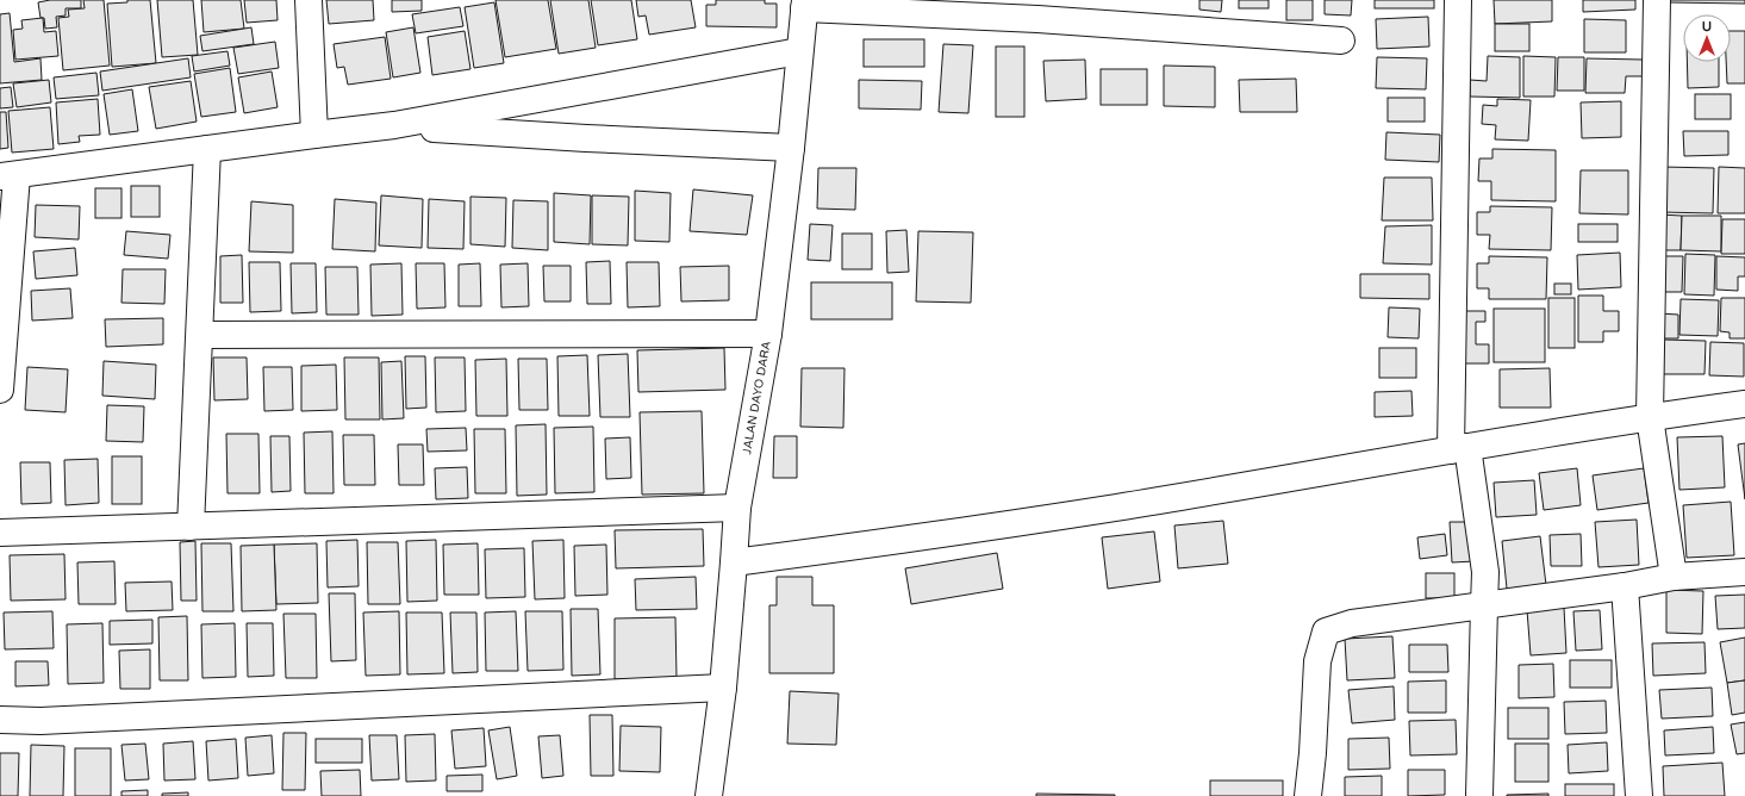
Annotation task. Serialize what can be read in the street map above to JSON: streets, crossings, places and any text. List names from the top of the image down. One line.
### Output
{"streets":{"street":["JALAN DAYO DARA"]},"north":"top"}
